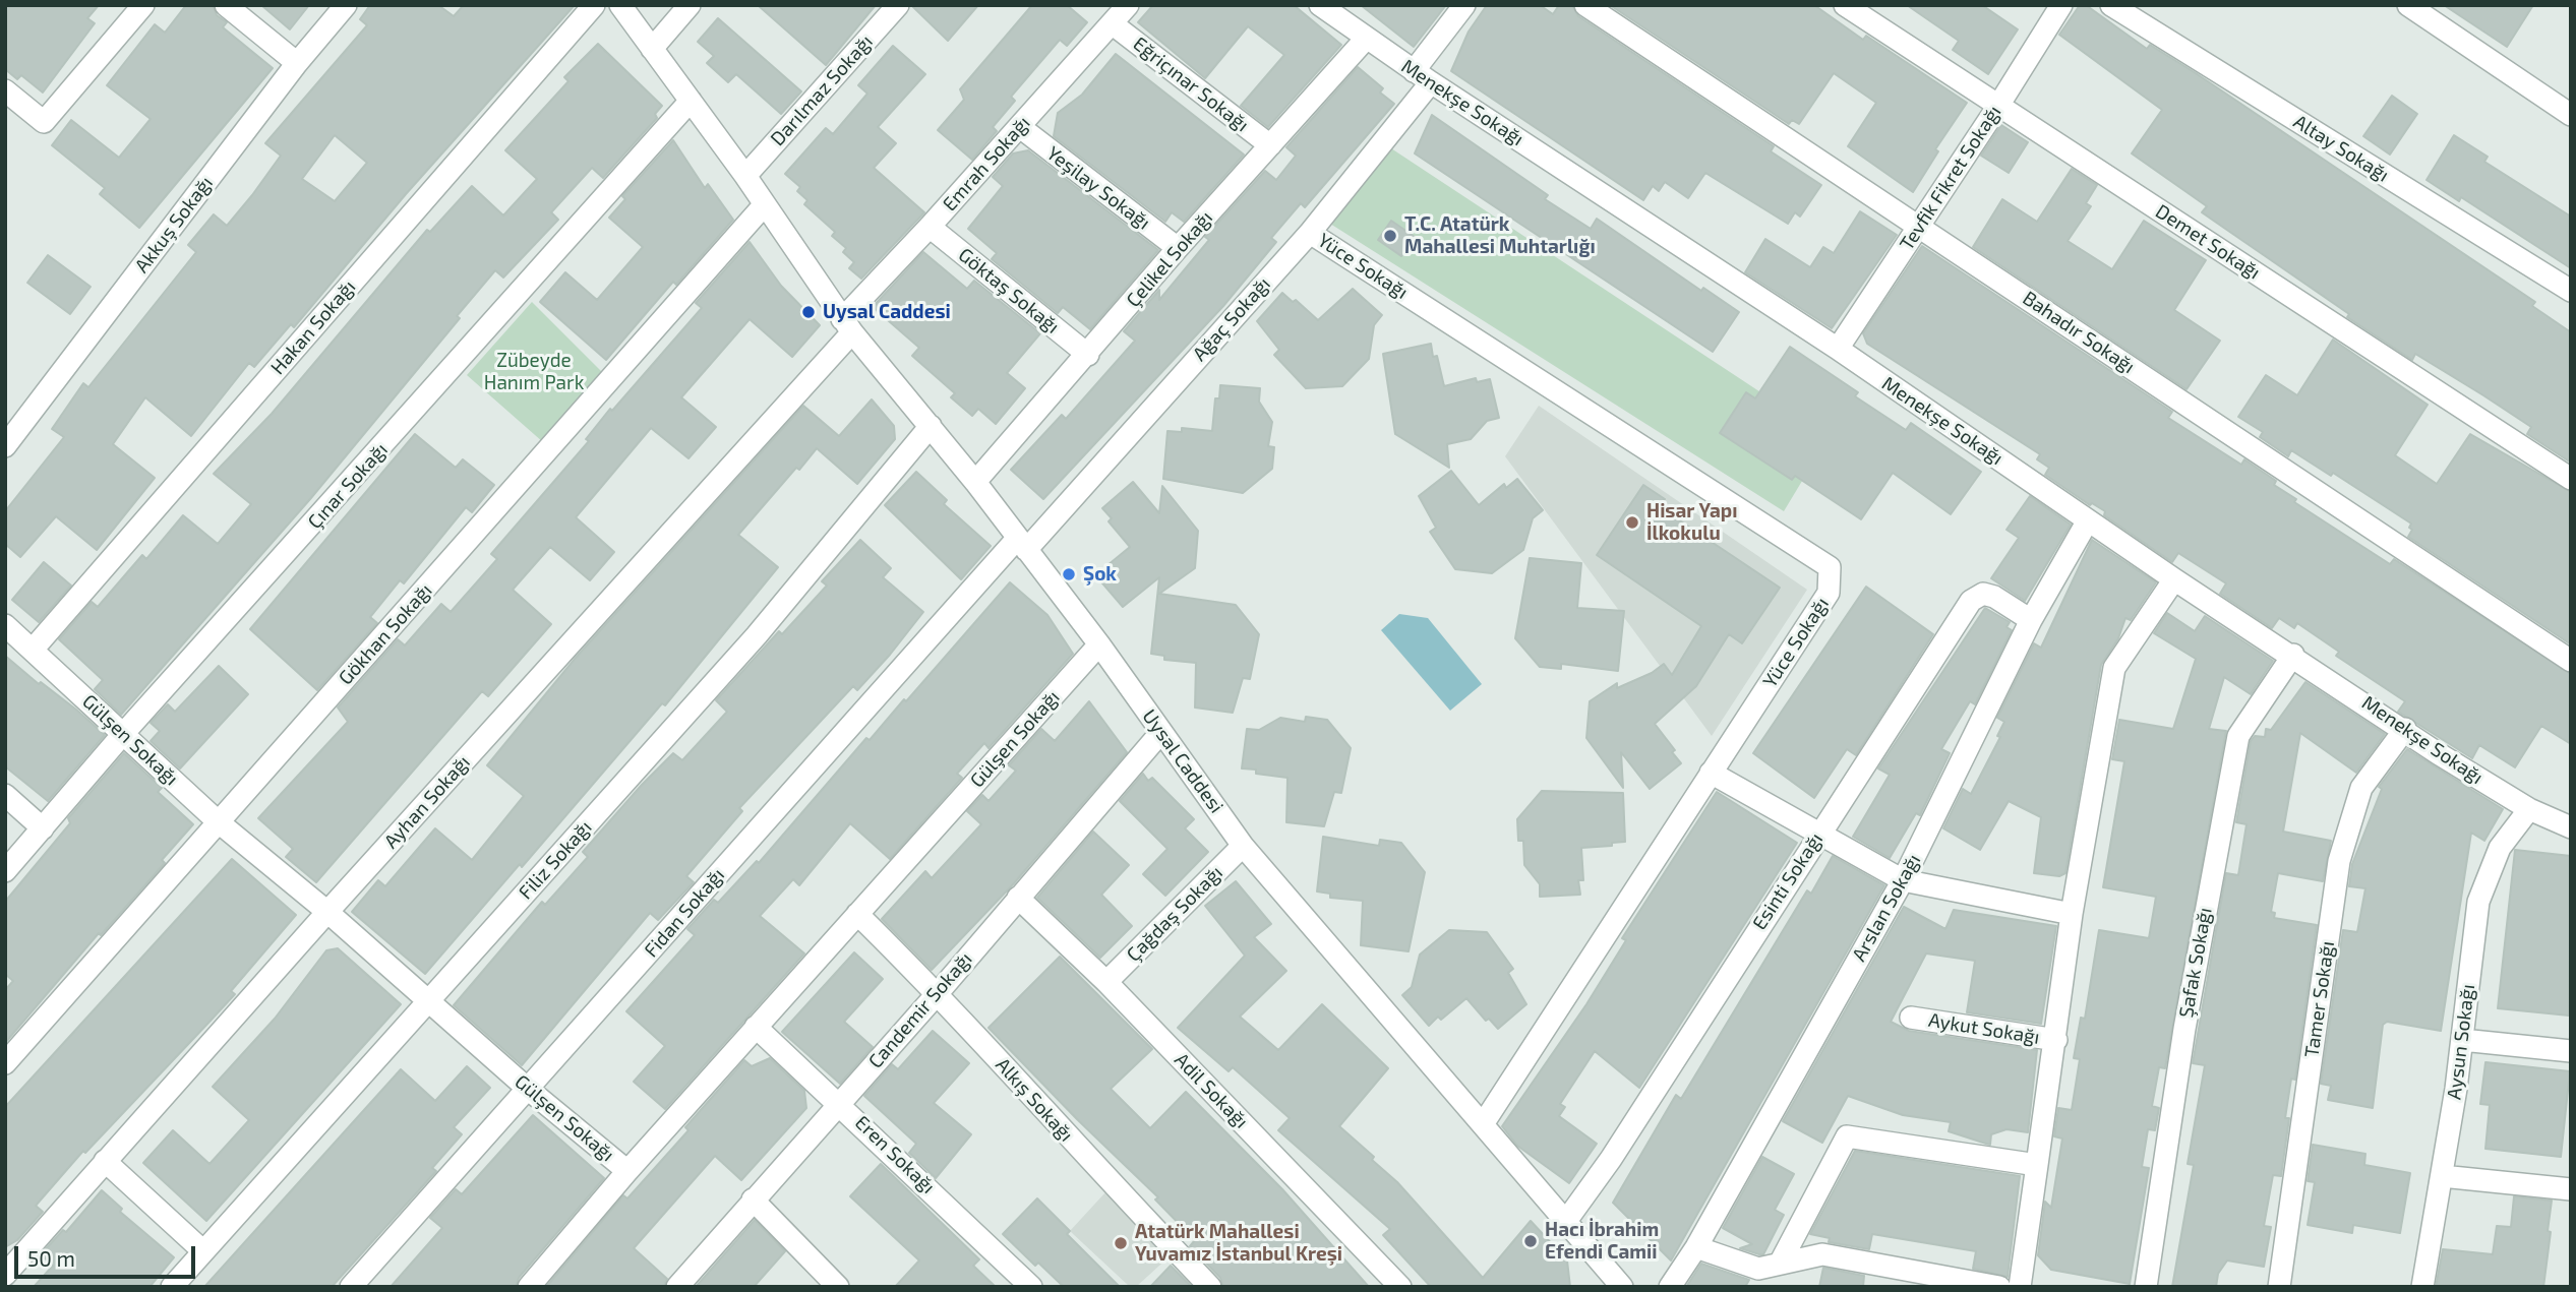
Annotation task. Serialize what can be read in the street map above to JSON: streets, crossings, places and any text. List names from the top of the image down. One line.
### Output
{"streets":{"street":["Eğriçınar Sokağı","Darılmaz Sokağı","Menekşe Sokağı","Altay Sokağı","Emrah Sokağı","Tevfik Fikret Sokağı","Yeşilay Sokağı","Akkuş Sokağı","Demet Sokağı","Çelikel Sokağı","Yüce Sokağı","Göktaş Sokağı","Ağaç Sokağı","Hakan Sokağı","Bahadır Sokağı","Çınar Sokağı","Gökhan Sokağı","Gülşen Sokağı","Uysal Caddesi","Ayhan Sokağı","Filiz Sokağı","Esinti Sokağı","Arslan Sokağı","Fidan Sokağı","Çağdaş Sokağı","Şafak Sokağı","Tamer Sokağı","Candemir Sokağı","Aykut Sokağı","Aysun Sokağı","Adil Sokağı","Alkış Sokağı","Eren Sokağı"]},"crossings":[["Eğriçınar Sokağı","Emrah Sokağı"],["Eğriçınar Sokağı","Çelikel Sokağı"],["Darılmaz Sokağı","Uysal Caddesi"],["Menekşe Sokağı","Tevfik Fikret Sokağı"],["Menekşe Sokağı","Çelikel Sokağı"],["Menekşe Sokağı","Ağaç Sokağı"],["Menekşe Sokağı","Arslan Sokağı"],["Menekşe Sokağı","Şafak Sokağı"],["Menekşe Sokağı","Tamer Sokağı"],["Menekşe Sokağı","Aysun Sokağı"],["Emrah Sokağı","Yeşilay Sokağı"],["Emrah Sokağı","Göktaş Sokağı"],["Emrah Sokağı","Uysal Caddesi"],["Emrah Sokağı","Ayhan Sokağı"],["Tevfik Fikret Sokağı","Demet Sokağı"],["Tevfik Fikret Sokağı","Bahadır Sokağı"],["Yeşilay Sokağı","Çelikel Sokağı"],["Çelikel Sokağı","Göktaş Sokağı"],["Çelikel Sokağı","Uysal Caddesi"],["Yüce Sokağı","Ağaç Sokağı"],["Yüce Sokağı","Uysal Caddesi"],["Ağaç Sokağı","Uysal Caddesi"],["Ağaç Sokağı","Fidan Sokağı"],["Hakan Sokağı","Gülşen Sokağı"],["Çınar Sokağı","Gülşen Sokağı"],["Çınar Sokağı","Uysal Caddesi"],["Gökhan Sokağı","Gülşen Sokağı"],["Gökhan Sokağı","Uysal Caddesi"],["Gülşen Sokağı","Uysal Caddesi"],["Gülşen Sokağı","Ayhan Sokağı"],["Gülşen Sokağı","Filiz Sokağı"],["Gülşen Sokağı","Fidan Sokağı"],["Gülşen Sokağı","Alkış Sokağı"],["Gülşen Sokağı","Eren Sokağı"],["Uysal Caddesi","Ayhan Sokağı"],["Uysal Caddesi","Filiz Sokağı"],["Uysal Caddesi","Esinti Sokağı"],["Uysal Caddesi","Fidan Sokağı"],["Uysal Caddesi","Çağdaş Sokağı"],["Uysal Caddesi","Candemir Sokağı"],["Esinti Sokağı","Arslan Sokağı"],["Çağdaş Sokağı","Adil Sokağı"],["Candemir Sokağı","Adil Sokağı"],["Candemir Sokağı","Alkış Sokağı"],["Candemir Sokağı","Eren Sokağı"]],"parks":["Zübeyde Hanım Park"],"places":["T.C. Atatürk Mahallesi Muhtarlığı","Uysal Caddesi","Hisar Yapı İlkokulu","Şok","Hacı İbrahim Efendi Camii","Atatürk Mahallesi Yuvamız İstanbul Kreşi"],"scale_bar":"50 m"}
